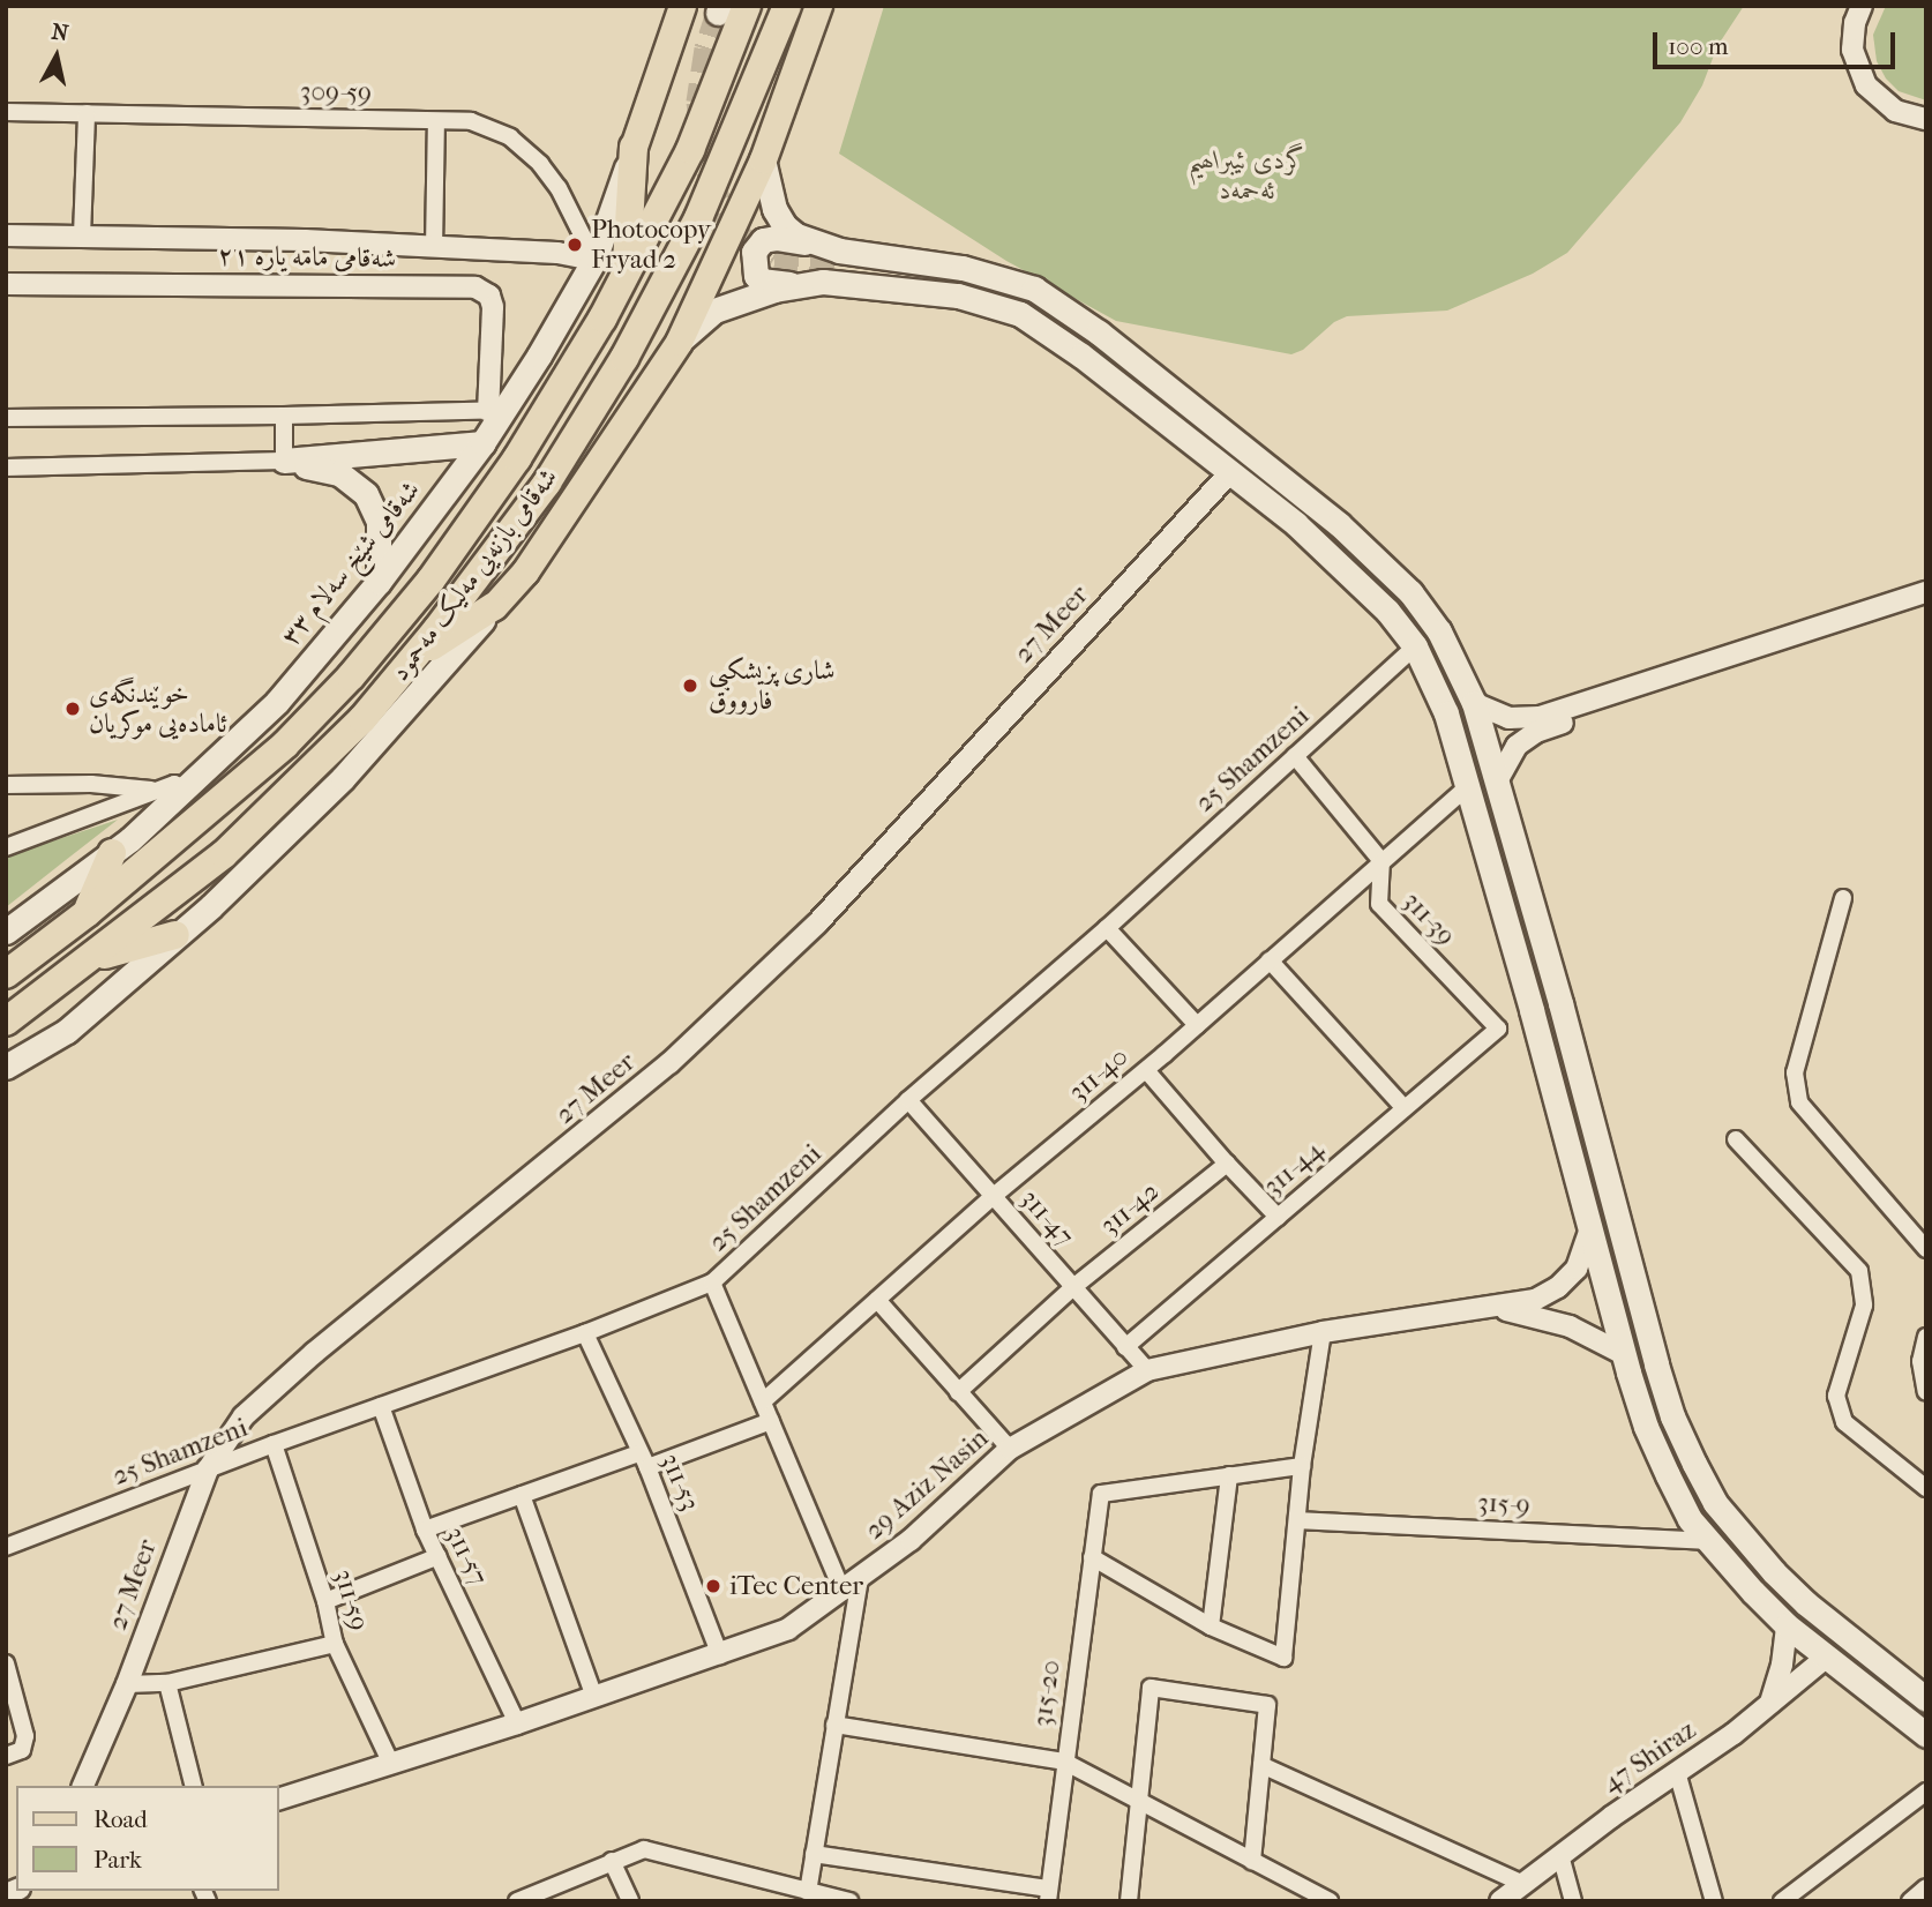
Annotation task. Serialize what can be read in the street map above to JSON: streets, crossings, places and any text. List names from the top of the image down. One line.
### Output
{"streets":{"highway":["شەقامی بازنەیی مەلیک مەحمود"],"main road":["شەقامی شێخ سەلام ٣٣"],"street":["309-59","شەقامی مامە یارە ٢١","27 Meer","25 Shamzeni","311-39","311-40","311-44","311-42","311-47","311-53","29 Aziz Nasin","315-9","311-57","311-59","315-20","47 Shiraz"]},"crossings":[["309-59","شەقامی مامە یارە ٢١"],["309-59","شەقامی شێخ سەلام ٣٣"],["شەقامی مامە یارە ٢١","شەقامی شێخ سەلام ٣٣"],["27 Meer","25 Shamzeni"],["25 Shamzeni","311-47"],["25 Shamzeni","311-53"],["25 Shamzeni","311-57"],["25 Shamzeni","311-59"],["311-39","311-40"],["311-39","311-44"],["311-40","311-47"],["311-44","311-47"],["311-42","311-47"],["311-47","29 Aziz Nasin"],["311-53","29 Aziz Nasin"],["29 Aziz Nasin","311-57"],["29 Aziz Nasin","311-59"]],"parks":["گردی ئیبراھیم ئەحمەد"],"places":["Photocopy Fryad 2","شاری پزیشکیی فارووق","خوێندنگەی ئامادەیی موکریان","iTec Center"],"legend":["Road","Park"],"scale_bar":"100 m","north":"top"}
